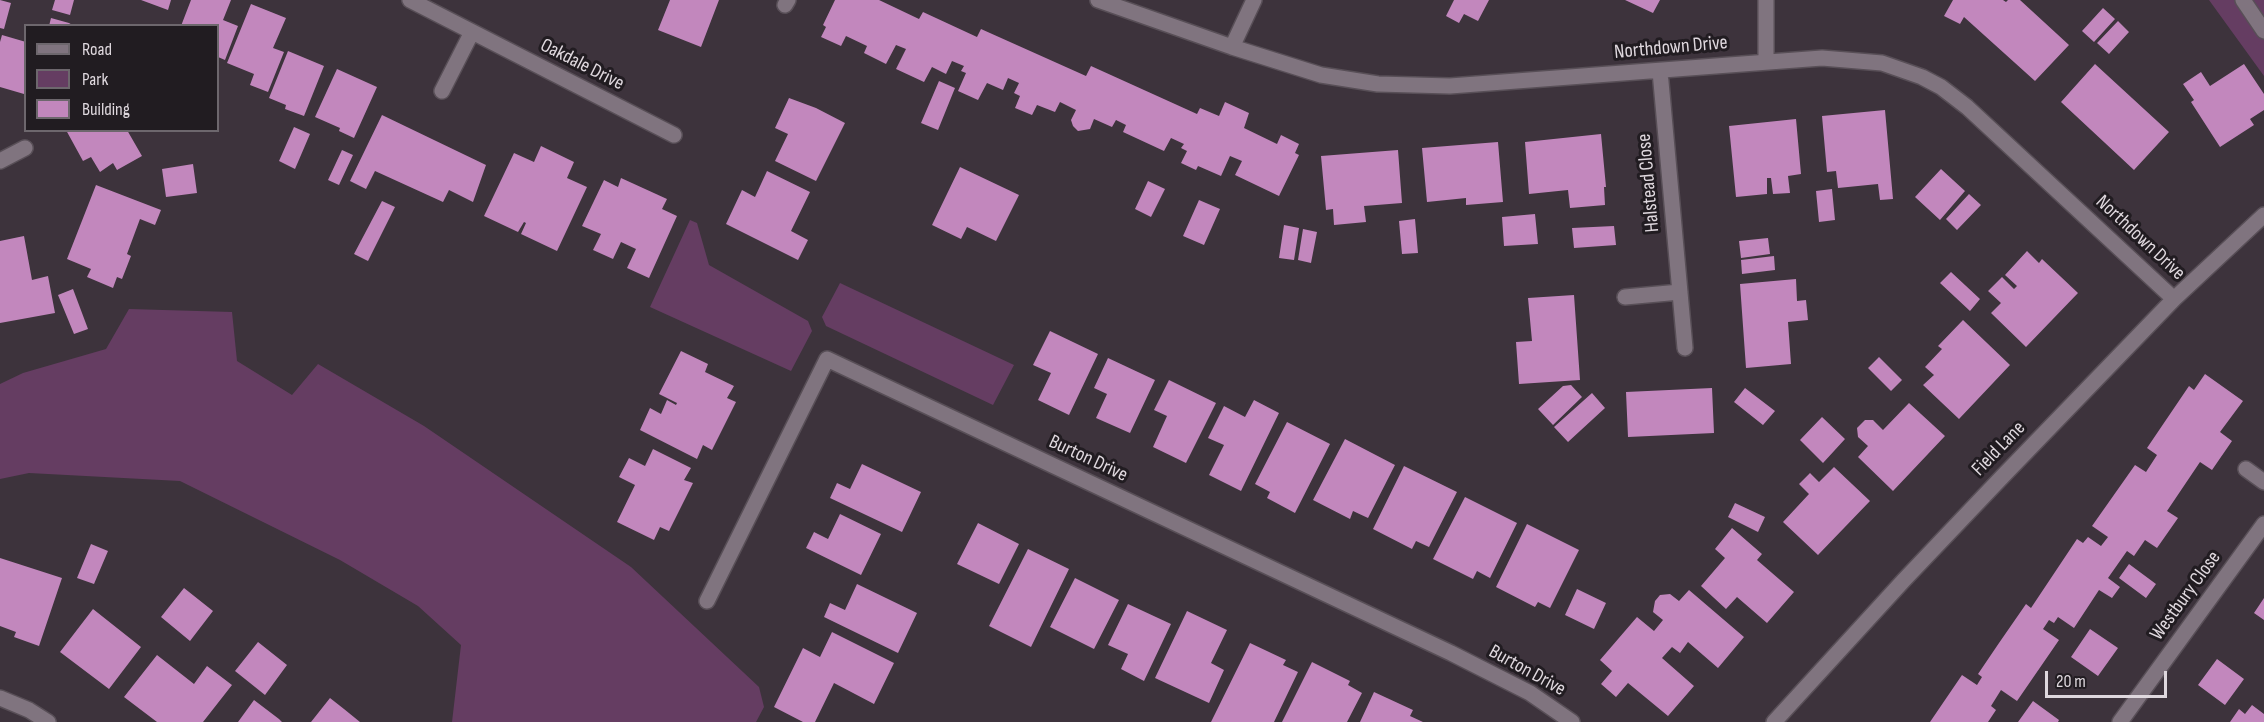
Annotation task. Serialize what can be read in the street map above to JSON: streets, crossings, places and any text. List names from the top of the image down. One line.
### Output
{"streets":{"street":["Northdown Drive","Oakdale Drive","Halstead Close","Field Lane","Burton Drive","Westbury Close"]},"crossings":[["Northdown Drive","Halstead Close"],["Northdown Drive","Field Lane"]],"legend":["Road","Park","Building"],"scale_bar":"20 m"}
